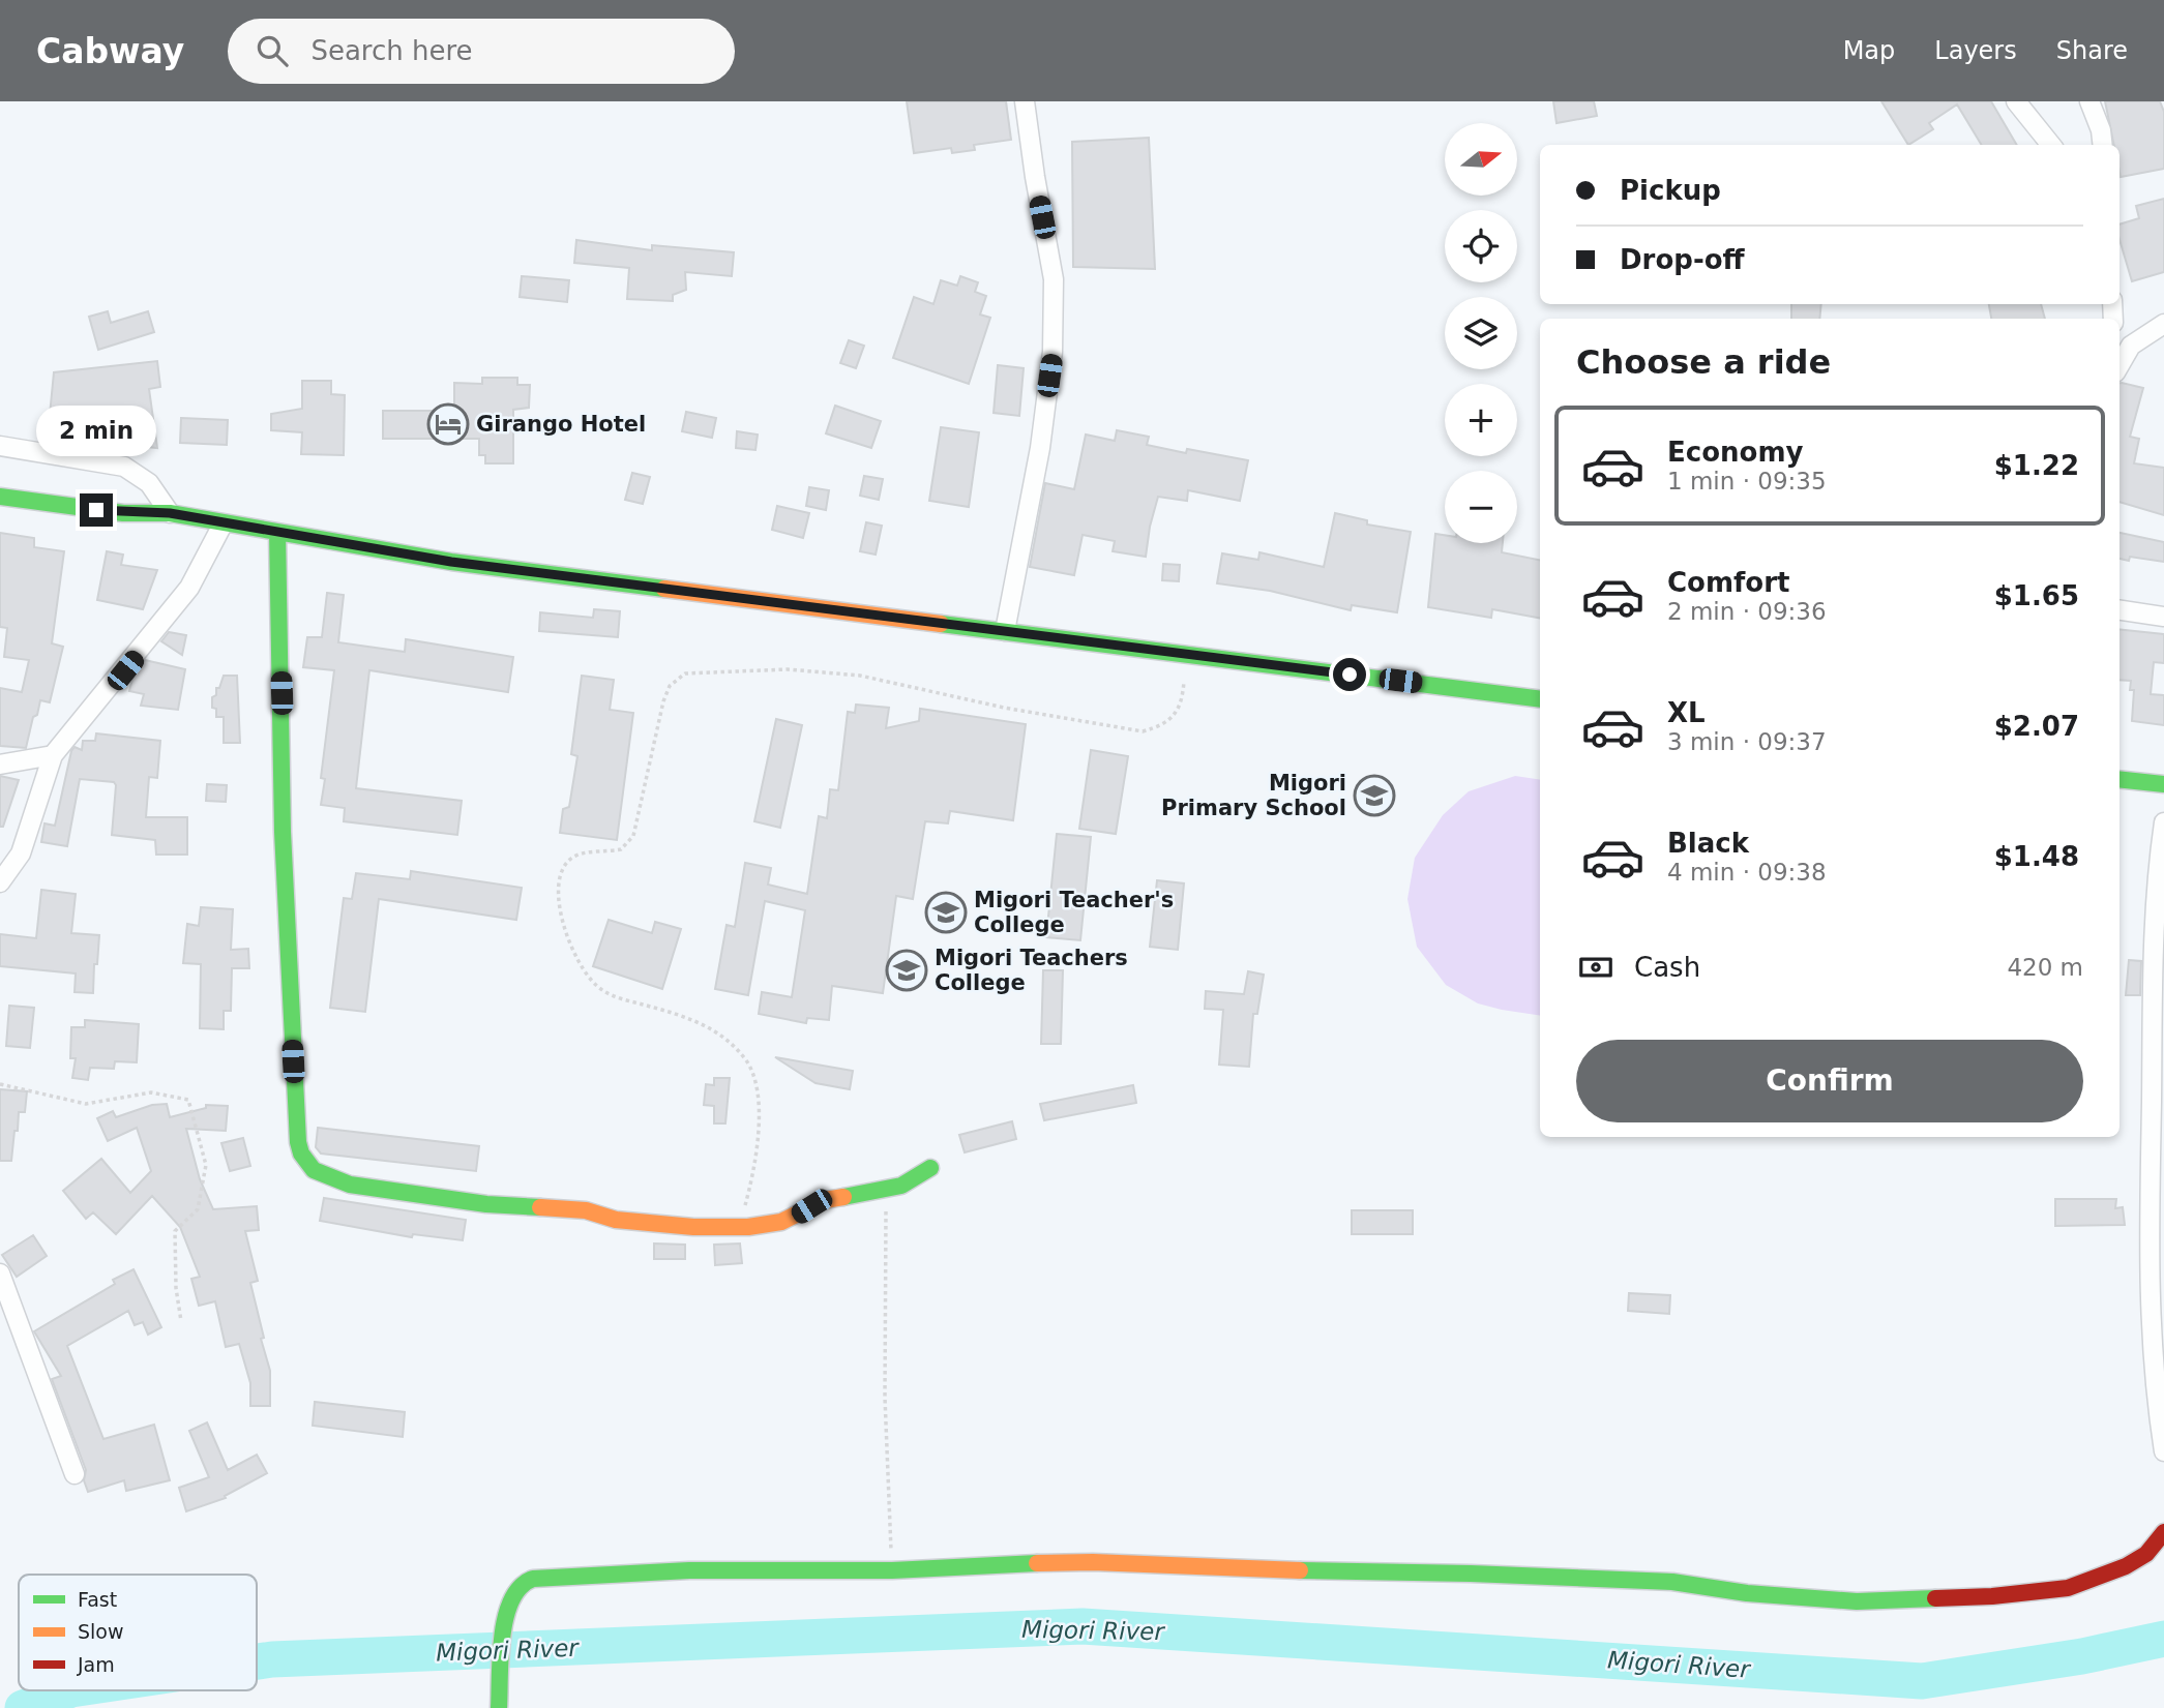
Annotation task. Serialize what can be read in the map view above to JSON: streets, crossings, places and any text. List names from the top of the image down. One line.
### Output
{"water":["Migori River"],"places":{"hotel":["Girango Hotel"],"school or university":["Migori Primary School","Migori Teacher's College","Migori Teachers College"]},"legend":["Fast","Slow","Jam"],"north":"right","page":{"header":"Cabway","search":"Search here","nav":["Map","Layers","Share"],"map_buttons":["+","−"],"banner":["Pickup","Drop-off"],"heading":"Choose a ride","bubble":"2 min","list":[{"name":"Economy","note":"1 min · 09:35","value":"$1.22"},{"name":"Comfort","note":"2 min · 09:36","value":"$1.65"},{"name":"XL","note":"3 min · 09:37","value":"$2.07"},{"name":"Black","note":"4 min · 09:38","value":"$1.48"}],"pay":["Cash","420 m"],"buttons":"Confirm"}}
